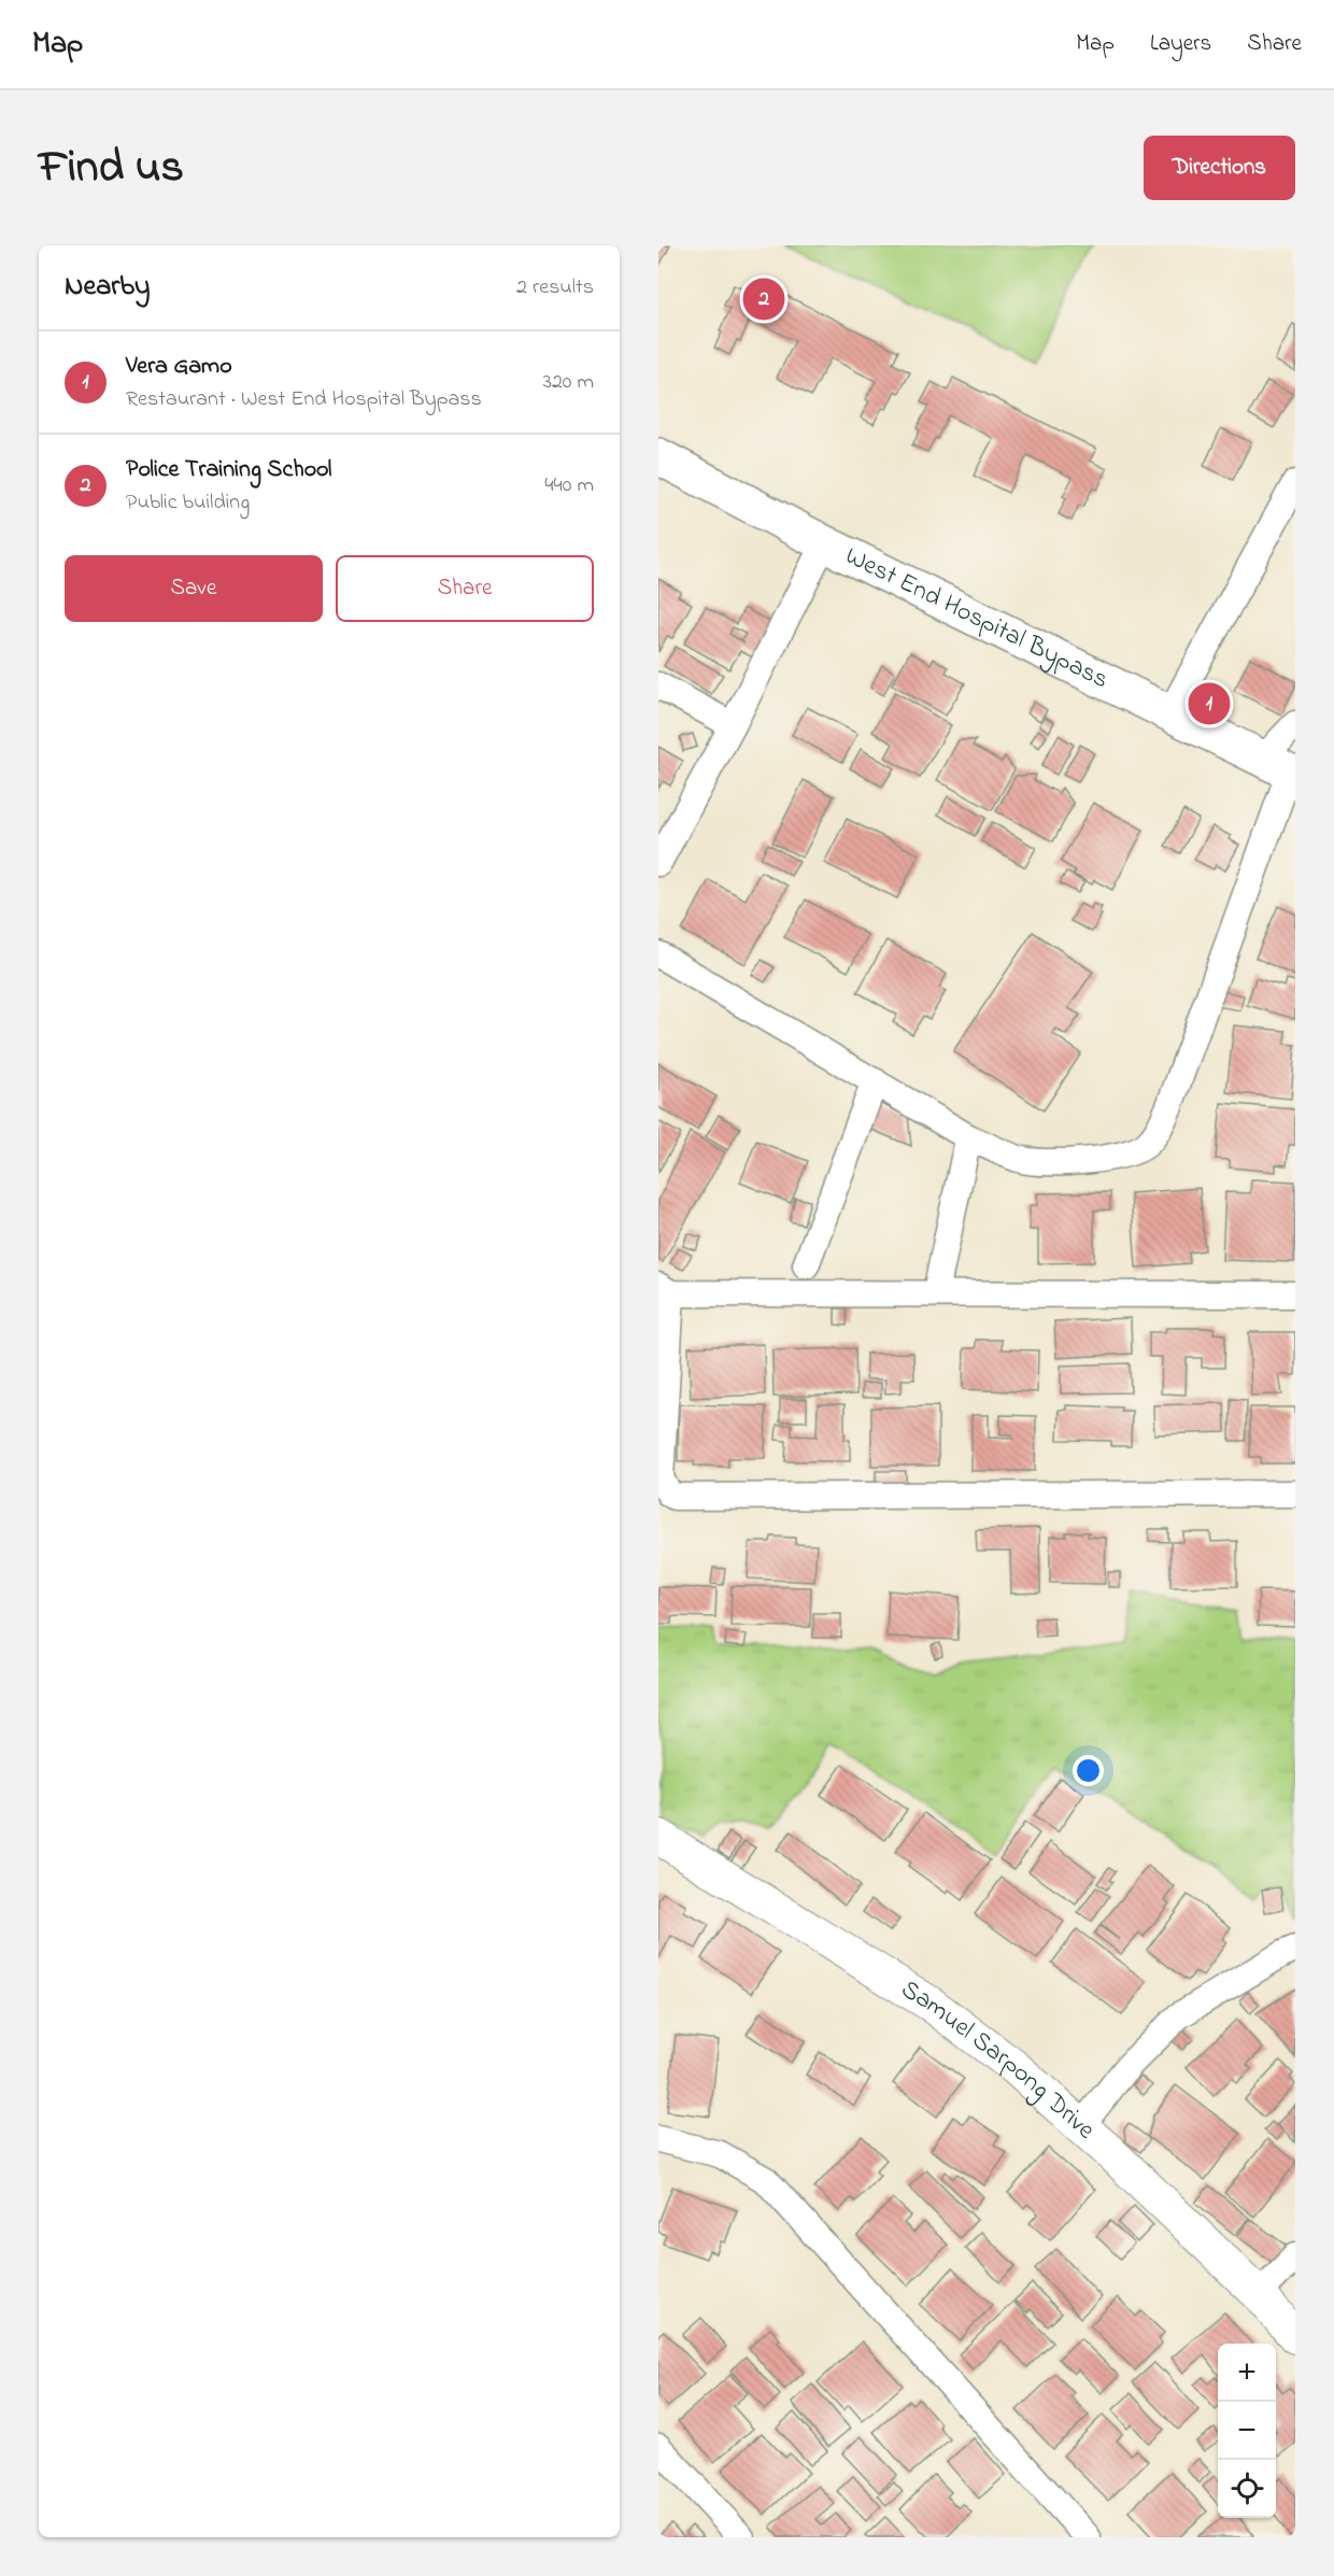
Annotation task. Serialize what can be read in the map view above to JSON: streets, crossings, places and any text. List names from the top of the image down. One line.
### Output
{"streets":{"highway":["West End Hospital Bypass"],"street":["Samuel Sarpong Drive"]},"page":{"header":"Map","nav":["Map","Layers","Share"],"title":"Find us","buttons":["Directions",["Save","Share"]],"heading":["Nearby","2 results"],"pins":["2","1"],"list":[{"mark":"1","name":"Vera Gamo","note":"Restaurant · West End Hospital Bypass","value":"320 m"},{"mark":"2","name":"Police Training School","note":"Public building","value":"440 m"}],"map_buttons":["+","−"]}}
